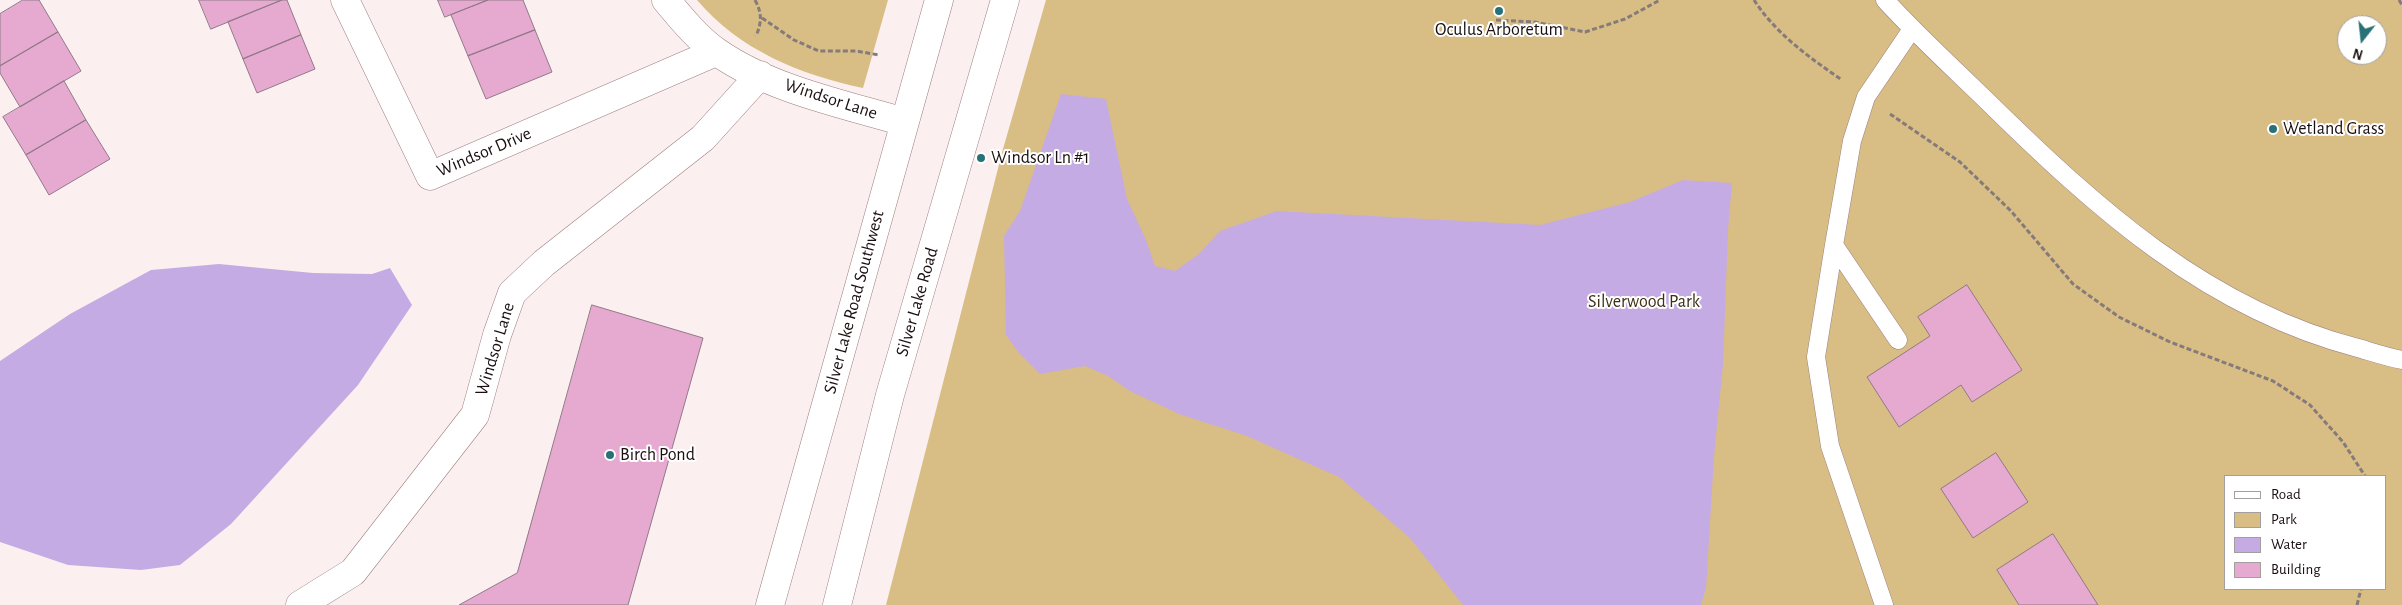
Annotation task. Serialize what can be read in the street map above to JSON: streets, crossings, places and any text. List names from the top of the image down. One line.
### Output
{"streets":{"street":["Windsor Lane","Windsor Drive","Silver Lake Road Southwest","Silver Lake Road"]},"crossings":[["Windsor Lane","Windsor Drive"],["Windsor Lane","Silver Lake Road Southwest"]],"parks":["Silverwood Park"],"places":["Oculus Arboretum","Wetland Grass","Windsor Ln #1","Birch Pond"],"legend":["Road","Park","Water","Building"],"north":"bottom"}
